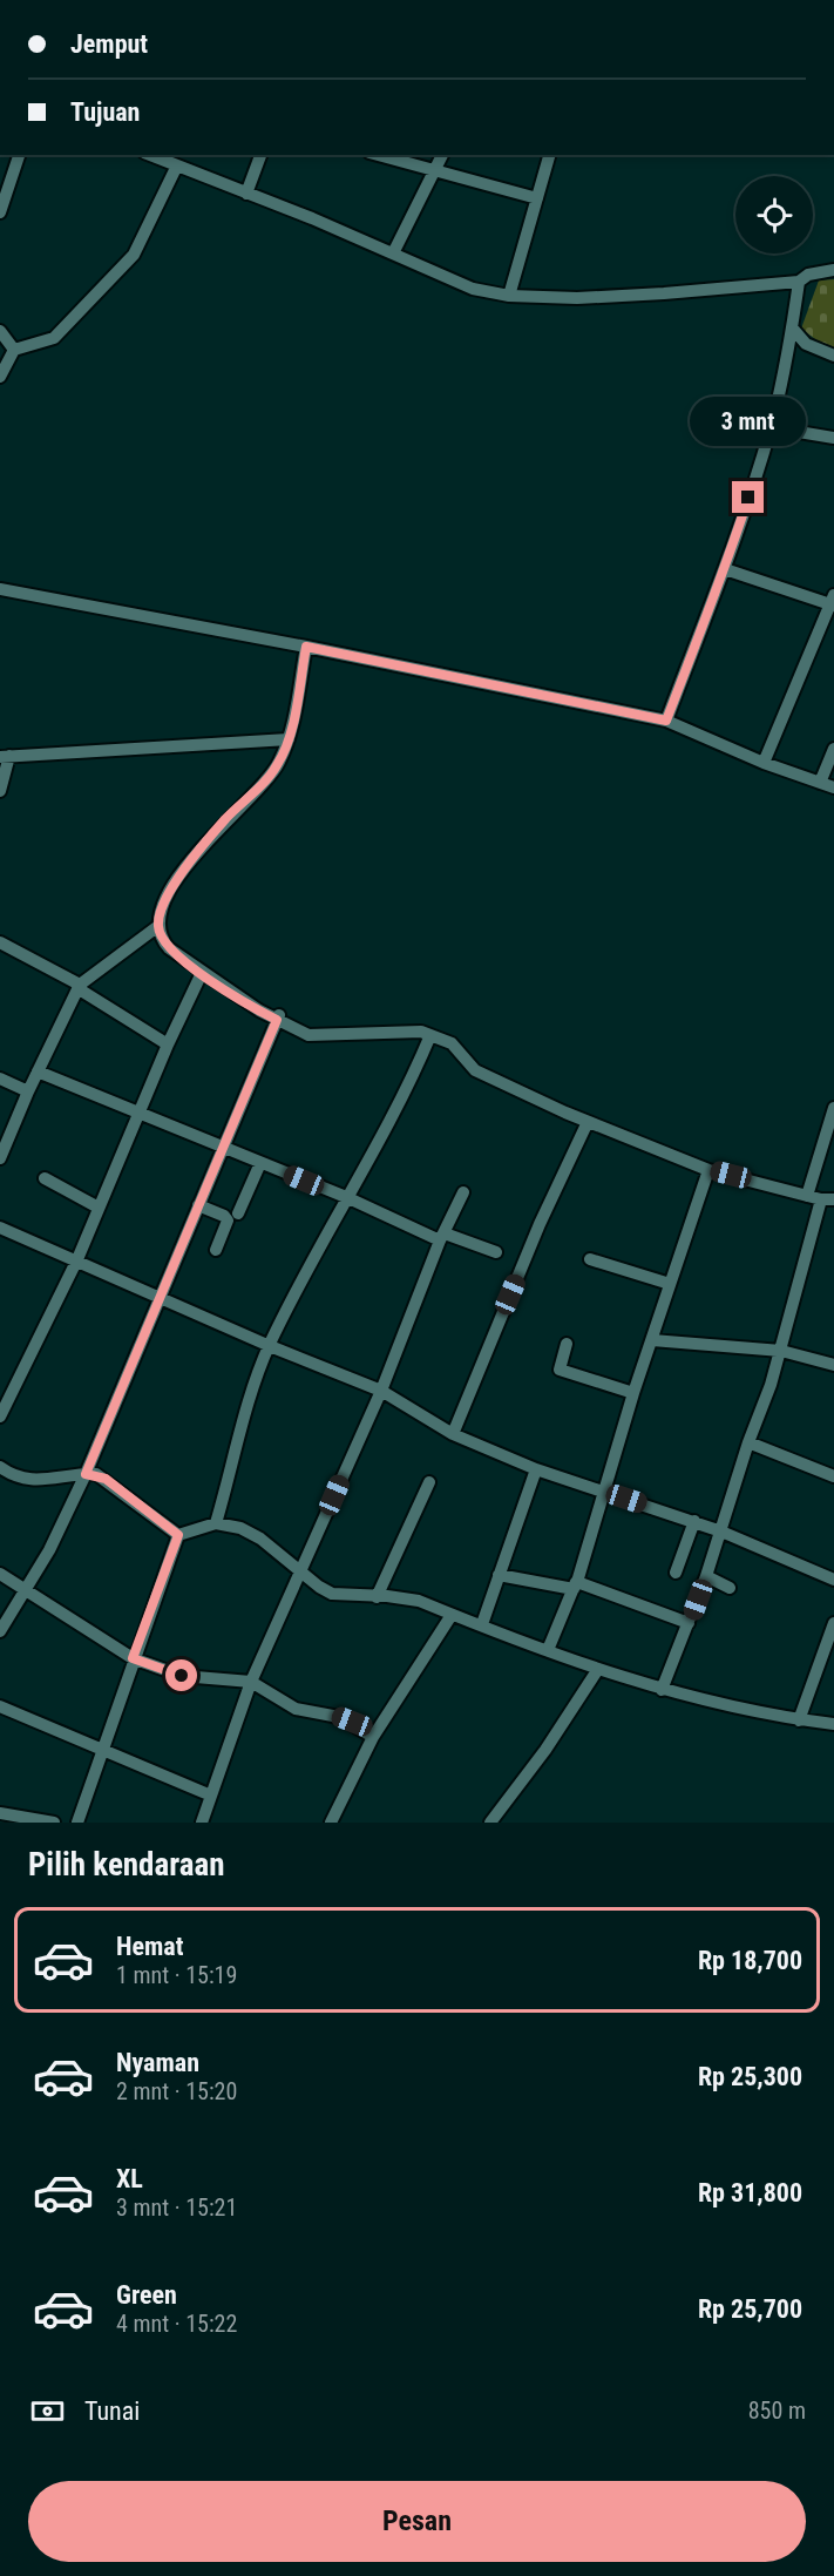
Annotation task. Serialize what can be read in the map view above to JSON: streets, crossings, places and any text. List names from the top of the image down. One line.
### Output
{"page":{"banner":["Jemput","Tujuan"],"bubble":"3 mnt","heading":"Pilih kendaraan","list":[{"name":"Hemat","note":"1 mnt · 15:19","value":"Rp 18,700"},{"name":"Nyaman","note":"2 mnt · 15:20","value":"Rp 25,300"},{"name":"XL","note":"3 mnt · 15:21","value":"Rp 31,800"},{"name":"Green","note":"4 mnt · 15:22","value":"Rp 25,700"}],"pay":["Tunai","850 m"],"buttons":"Pesan"}}
